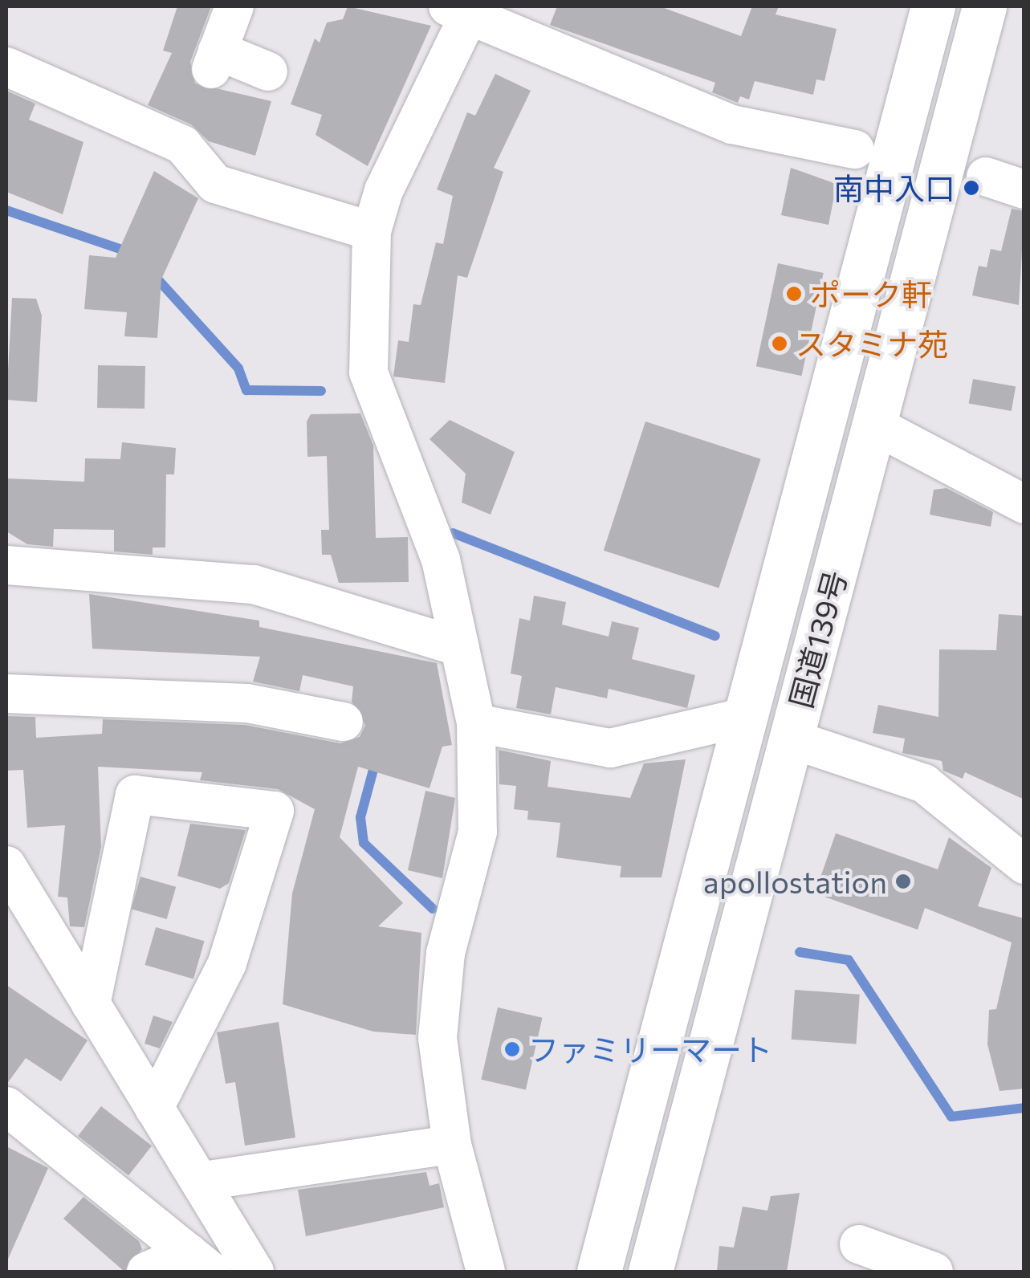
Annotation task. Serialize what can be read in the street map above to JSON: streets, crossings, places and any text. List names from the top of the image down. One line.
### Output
{"streets":{"highway":["国道139号"]},"places":["南中入口","ポーク軒","スタミナ苑","apollostation","ファミリーマート"]}
